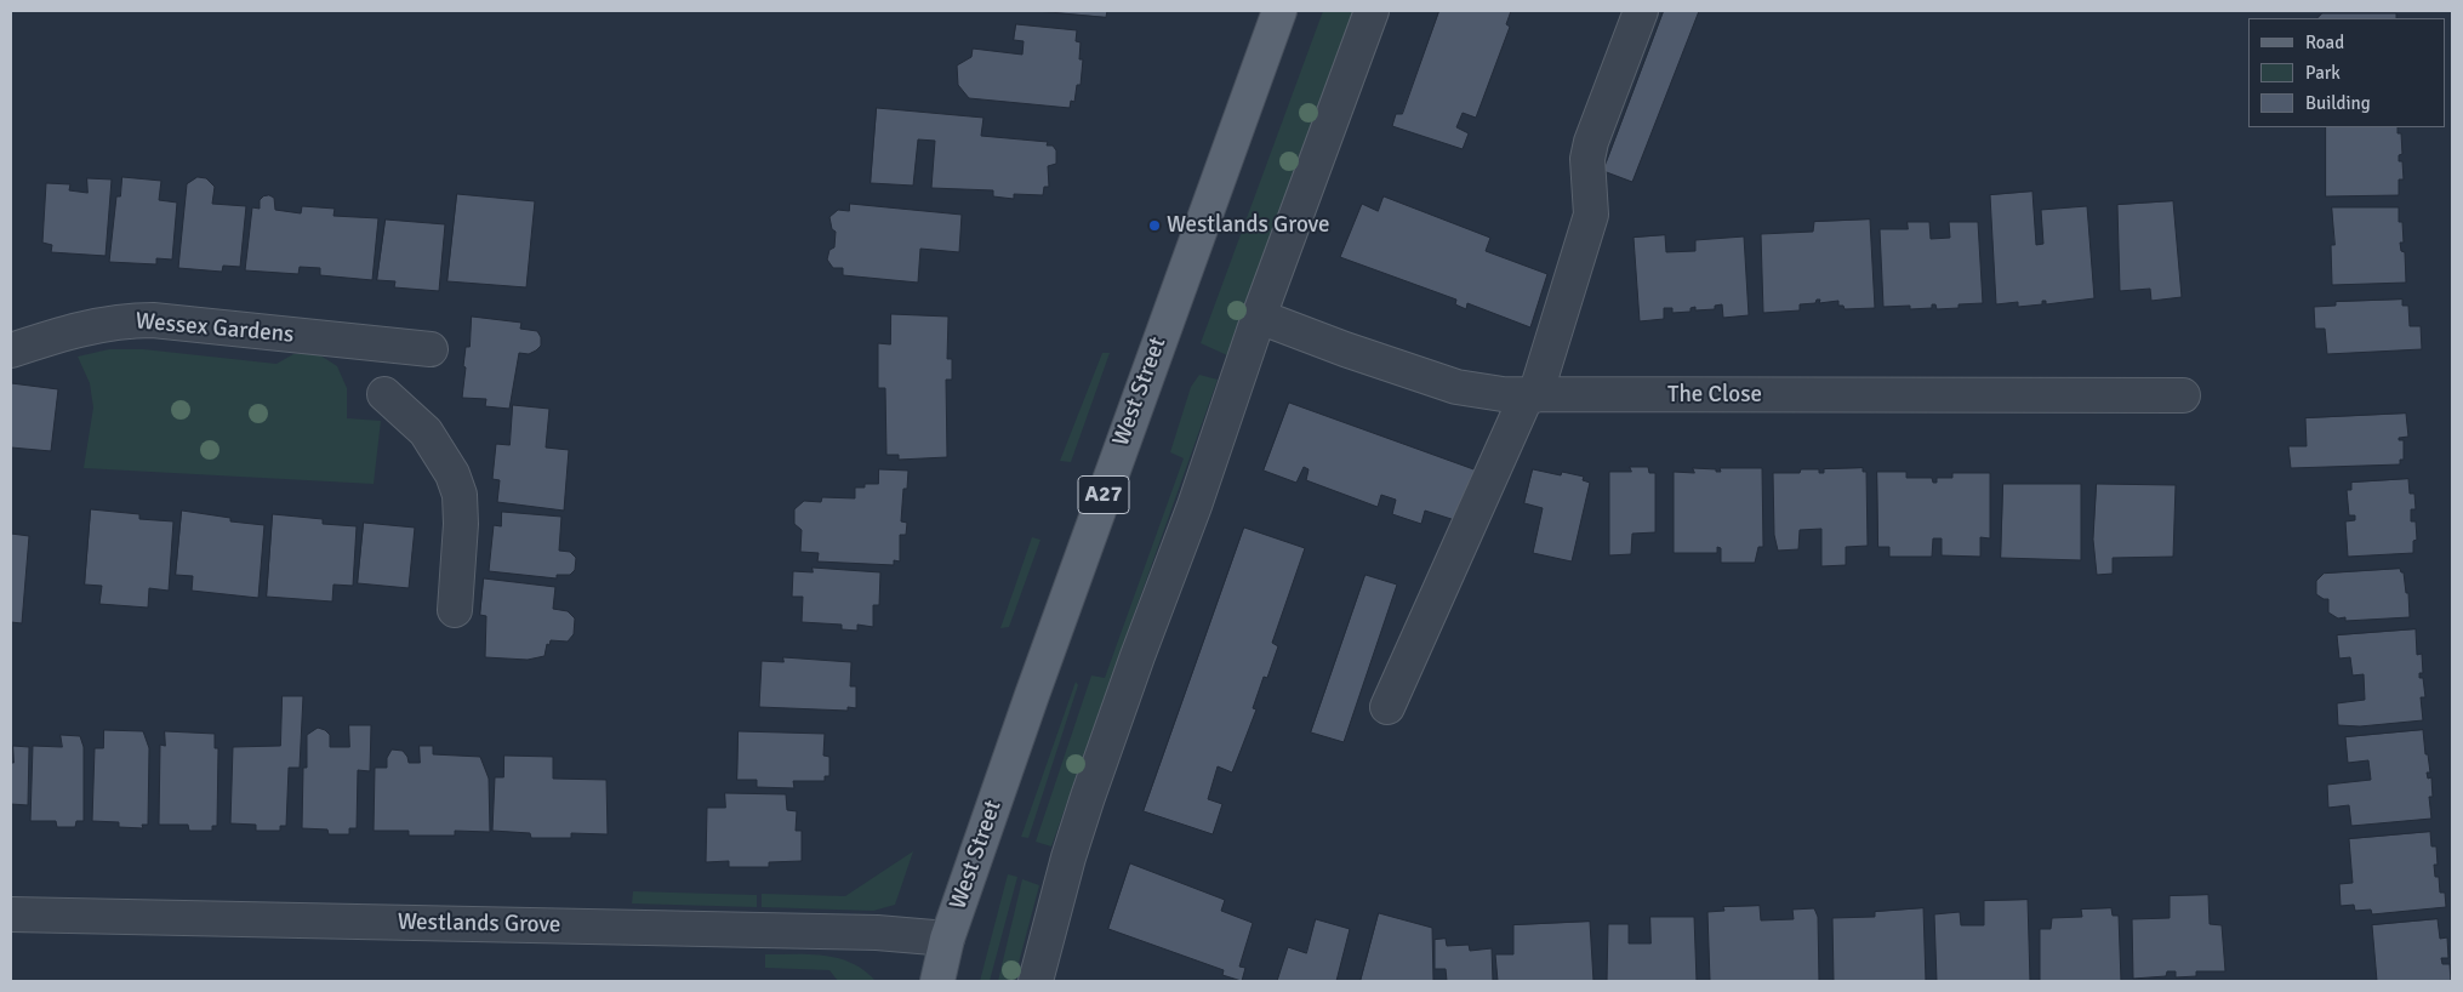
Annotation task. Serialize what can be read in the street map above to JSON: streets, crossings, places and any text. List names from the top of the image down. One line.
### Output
{"streets":{"main road":["West Street","A27"],"street":["Wessex Gardens","The Close","Westlands Grove"]},"crossings":[["West Street","Westlands Grove"]],"places":["Westlands Grove"],"legend":["Road","Park","Building"]}
